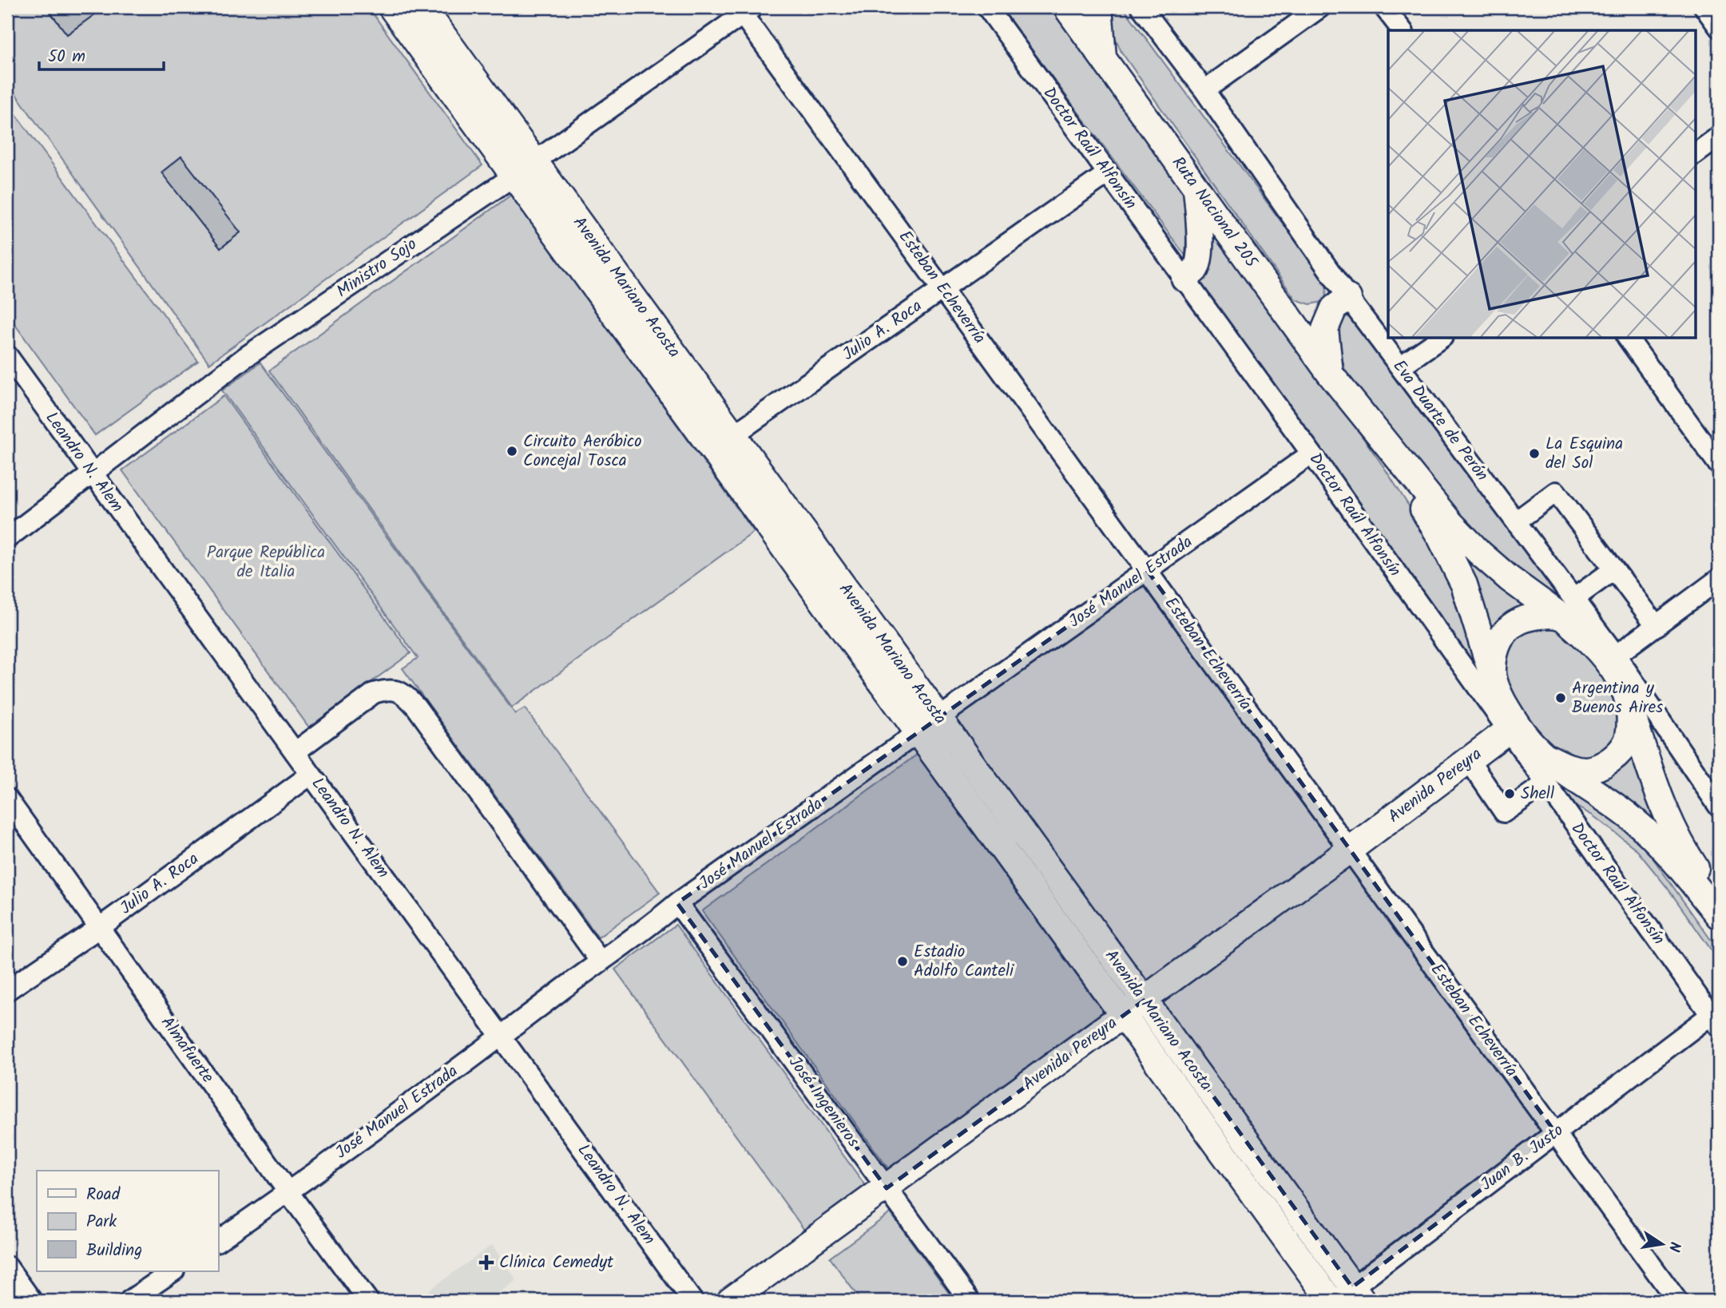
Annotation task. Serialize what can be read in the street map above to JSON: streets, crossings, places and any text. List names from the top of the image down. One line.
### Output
{"streets":{"main road":["Ruta Nacional 205","Avenida Mariano Acosta","Avenida Pereyra"],"street":["Doctor Raúl Alfonsín","Ministro Sojo","Esteban Echeverría","Julio A. Roca","Eva Duarte de Perón","Leandro N. Alem","José Manuel Estrada","Almafuerte","José Ingenieros","Juan B. Justo"]},"crossings":[["Doctor Raúl Alfonsín","Ruta Nacional 205"],["Doctor Raúl Alfonsín","Julio A. Roca"],["Doctor Raúl Alfonsín","Eva Duarte de Perón"],["Doctor Raúl Alfonsín","José Manuel Estrada"],["Doctor Raúl Alfonsín","Avenida Pereyra"],["Doctor Raúl Alfonsín","Juan B. Justo"],["Ruta Nacional 205","Eva Duarte de Perón"],["Ruta Nacional 205","Avenida Pereyra"],["Ministro Sojo","Avenida Mariano Acosta"],["Ministro Sojo","Esteban Echeverría"],["Ministro Sojo","Leandro N. Alem"],["Avenida Mariano Acosta","Julio A. Roca"],["Avenida Mariano Acosta","José Manuel Estrada"],["Avenida Mariano Acosta","Avenida Pereyra"],["Avenida Mariano Acosta","Juan B. Justo"],["Esteban Echeverría","Julio A. Roca"],["Esteban Echeverría","José Manuel Estrada"],["Esteban Echeverría","Avenida Pereyra"],["Esteban Echeverría","Juan B. Justo"],["Julio A. Roca","Leandro N. Alem"],["Julio A. Roca","Almafuerte"],["Eva Duarte de Perón","Avenida Pereyra"],["Leandro N. Alem","José Manuel Estrada"],["José Manuel Estrada","Almafuerte"],["José Manuel Estrada","José Ingenieros"],["Avenida Pereyra","José Ingenieros"]],"parks":["Parque República de Italia"],"places":{"other":["Circuito Aeróbico Concejal Tosca","La Esquina del Sol","Argentina y Buenos Aires","Shell","Estadio Adolfo Canteli"],"health":["Clínica Cemedyt"]},"legend":["Road","Park","Building"],"scale_bar":"50 m","north":"right"}
